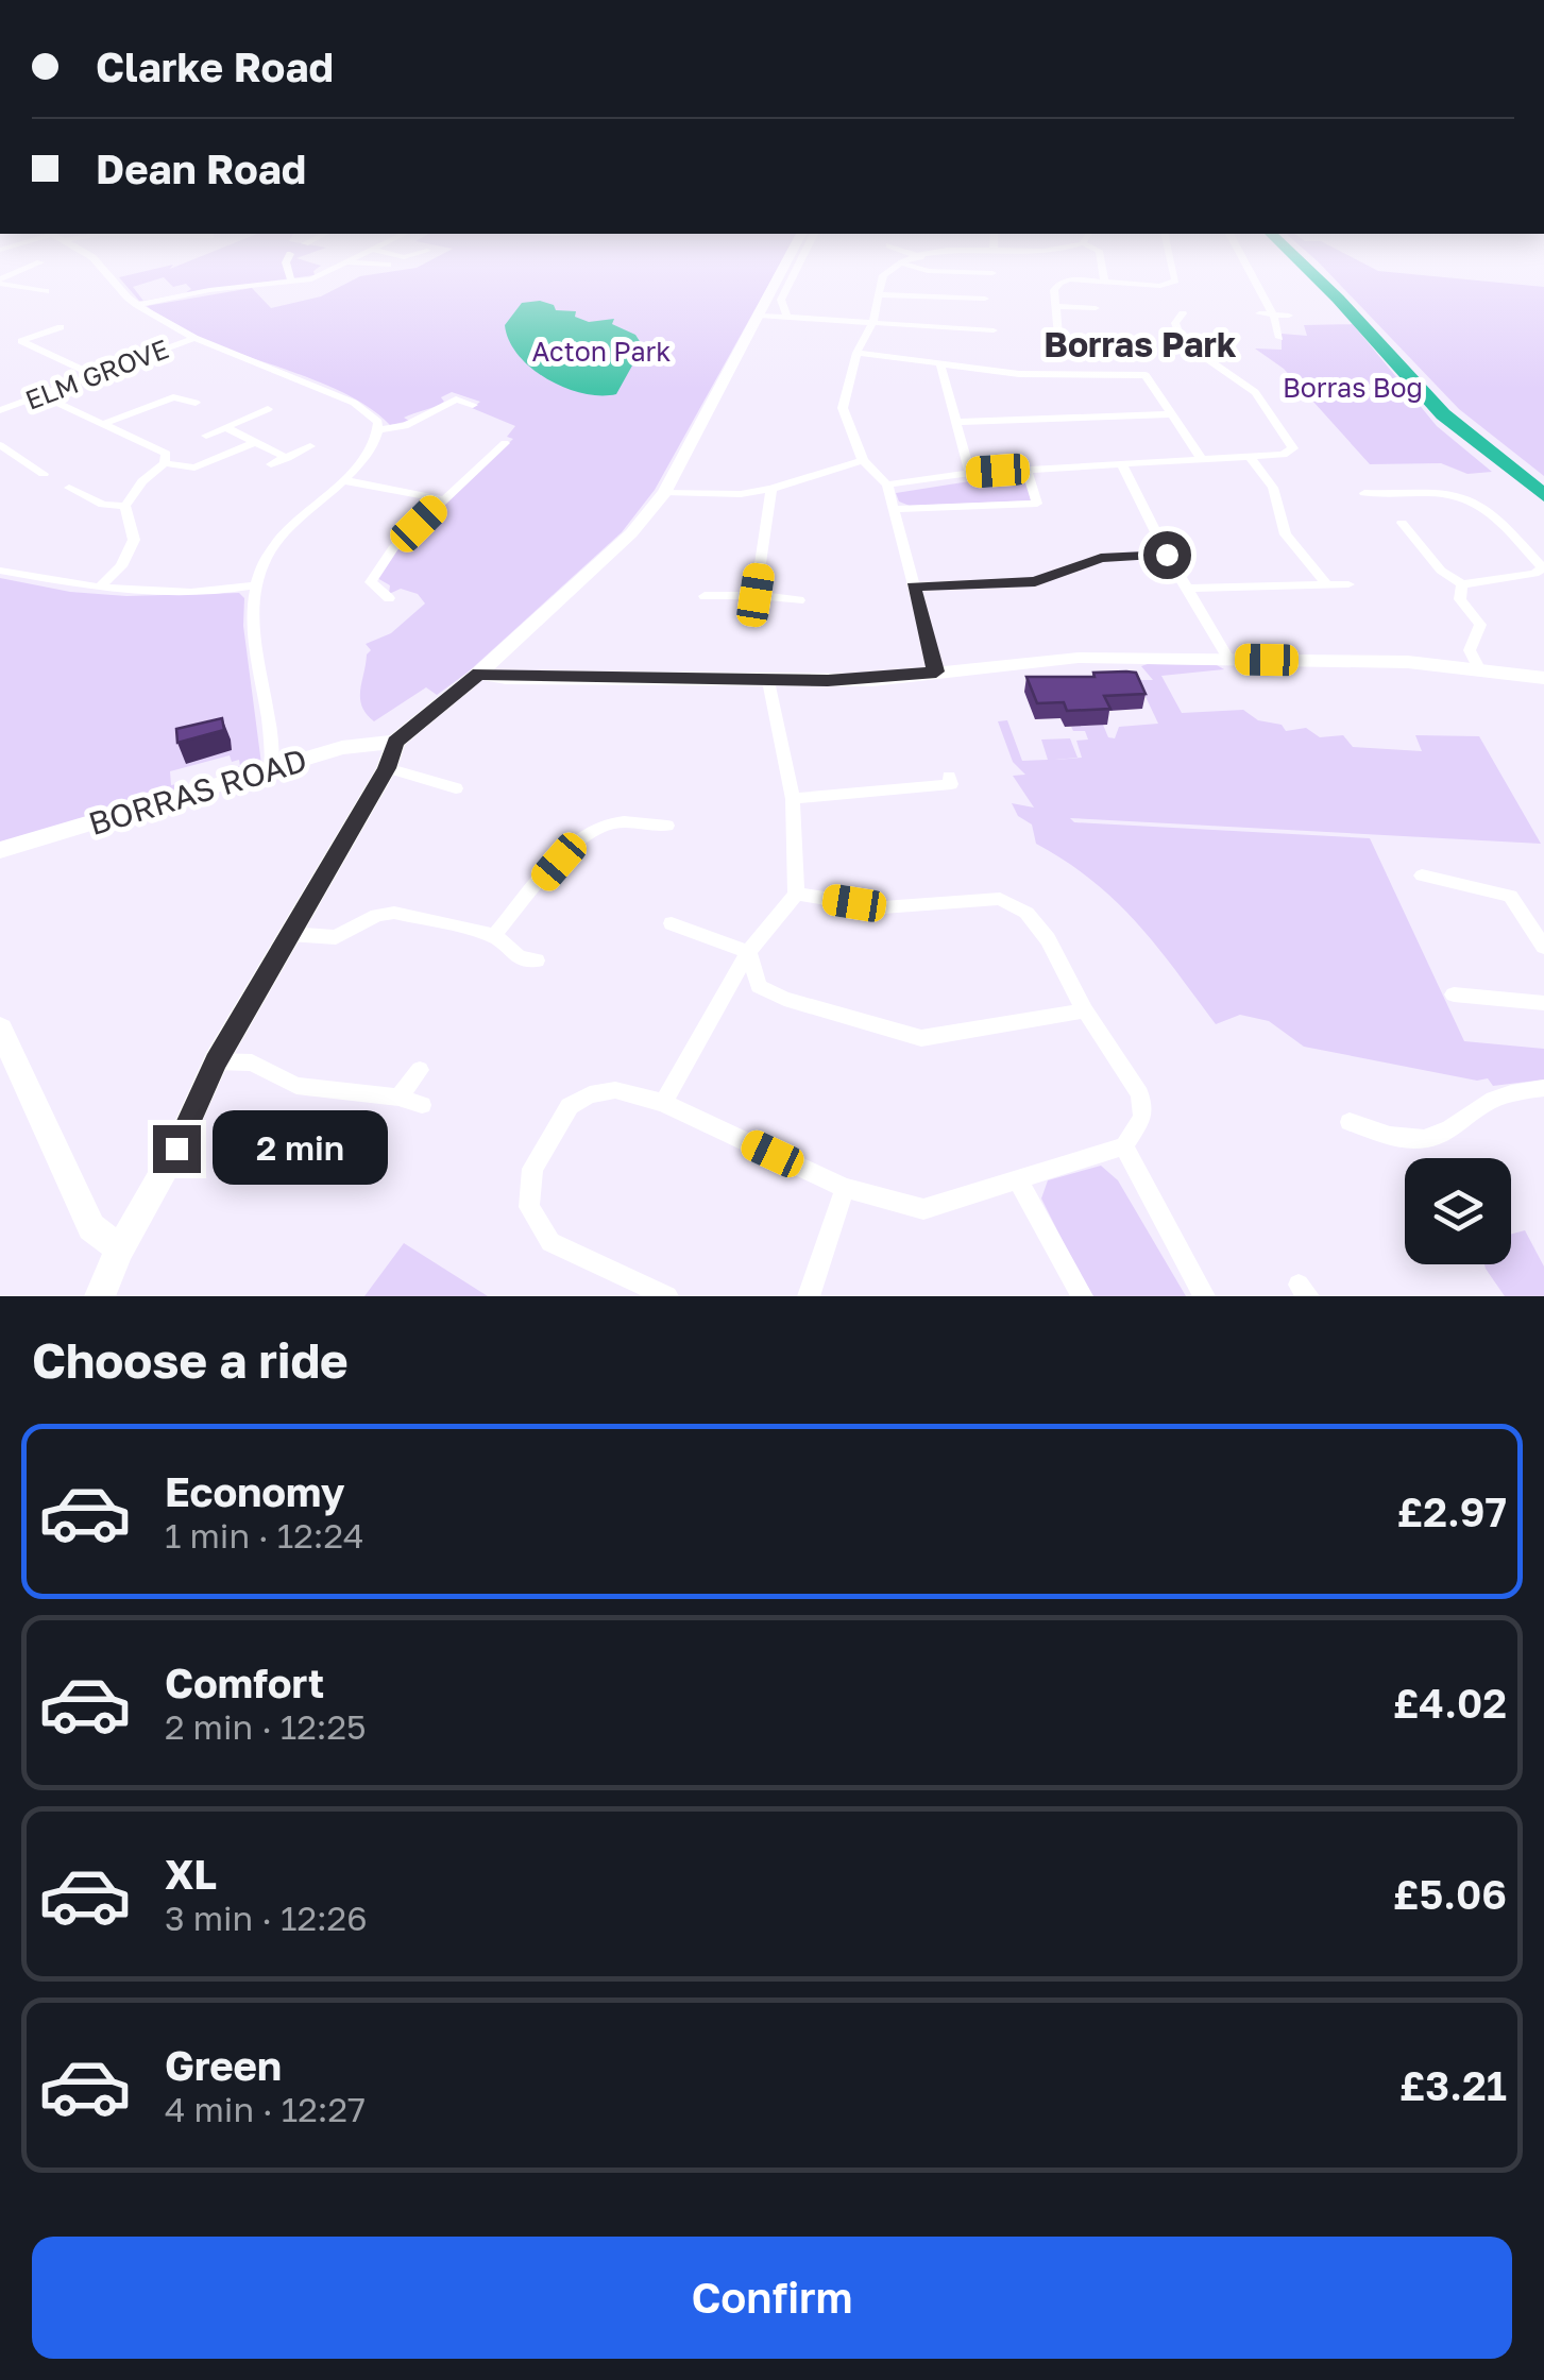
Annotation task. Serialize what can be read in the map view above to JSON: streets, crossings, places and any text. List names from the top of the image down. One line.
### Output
{"streets":{"street":["ELM GROVE","BORRAS ROAD"]},"districts":["Borras Park"],"parks":["Acton Park","Borras Bog"],"page":{"banner":["Clarke Road","Dean Road"],"bubble":"2 min","heading":"Choose a ride","list":[{"name":"Economy","note":"1 min · 12:24","value":"£2.97"},{"name":"Comfort","note":"2 min · 12:25","value":"£4.02"},{"name":"XL","note":"3 min · 12:26","value":"£5.06"},{"name":"Green","note":"4 min · 12:27","value":"£3.21"}],"buttons":"Confirm"}}
